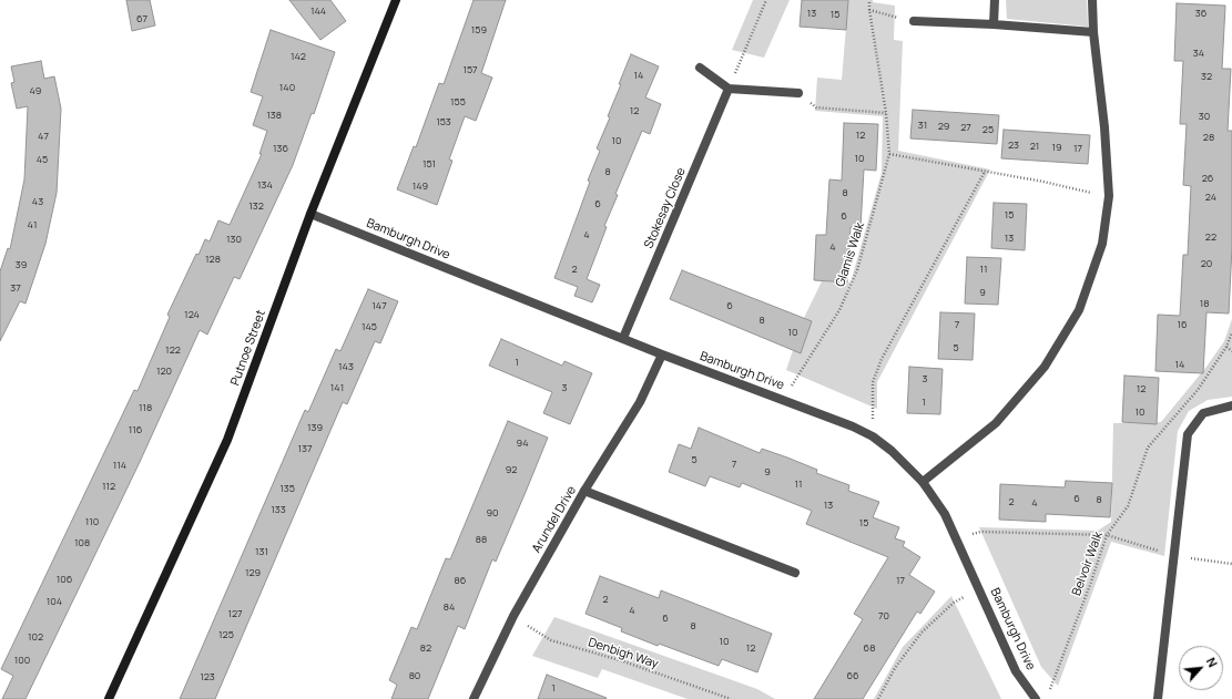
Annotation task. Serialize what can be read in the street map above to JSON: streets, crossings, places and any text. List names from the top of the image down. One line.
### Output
{"streets":{"street":["Stokesay Close","Bamburgh Drive","Putnoe Street","Arundel Drive"],"path":["Glamis Walk","Belvoir Walk","Denbigh Way"]},"crossings":[["Stokesay Close","Bamburgh Drive"],["Bamburgh Drive","Glamis Walk"],["Bamburgh Drive","Putnoe Street"],["Bamburgh Drive","Arundel Drive"],["Arundel Drive","Denbigh Way"]],"house_numbers":["144","13","36","15","67","159","34","142","157","14","32","140","49","155","12","138","30","153","31","29","27","25","12","47","28","10","23","21","19","136","17","10","45","151","8","26","134","149","8","24","43","6","132","15","6","41","4","22","13","130","4","128","20","39","2","11","37","9","18","147","6","124","8","7","16","145","10","5","122","1","14","143","120","3","141","3","12","1","118","10","139","116","94","137","5","7","114","92","9","11","112","135","6","8","2","4","13","133","90","110","15","88","108","131","129","106","86","17","2","104","84","4","127","70","6","8","125","102","10","82","12","68","100","80","66","123","1"],"north":"top right"}
